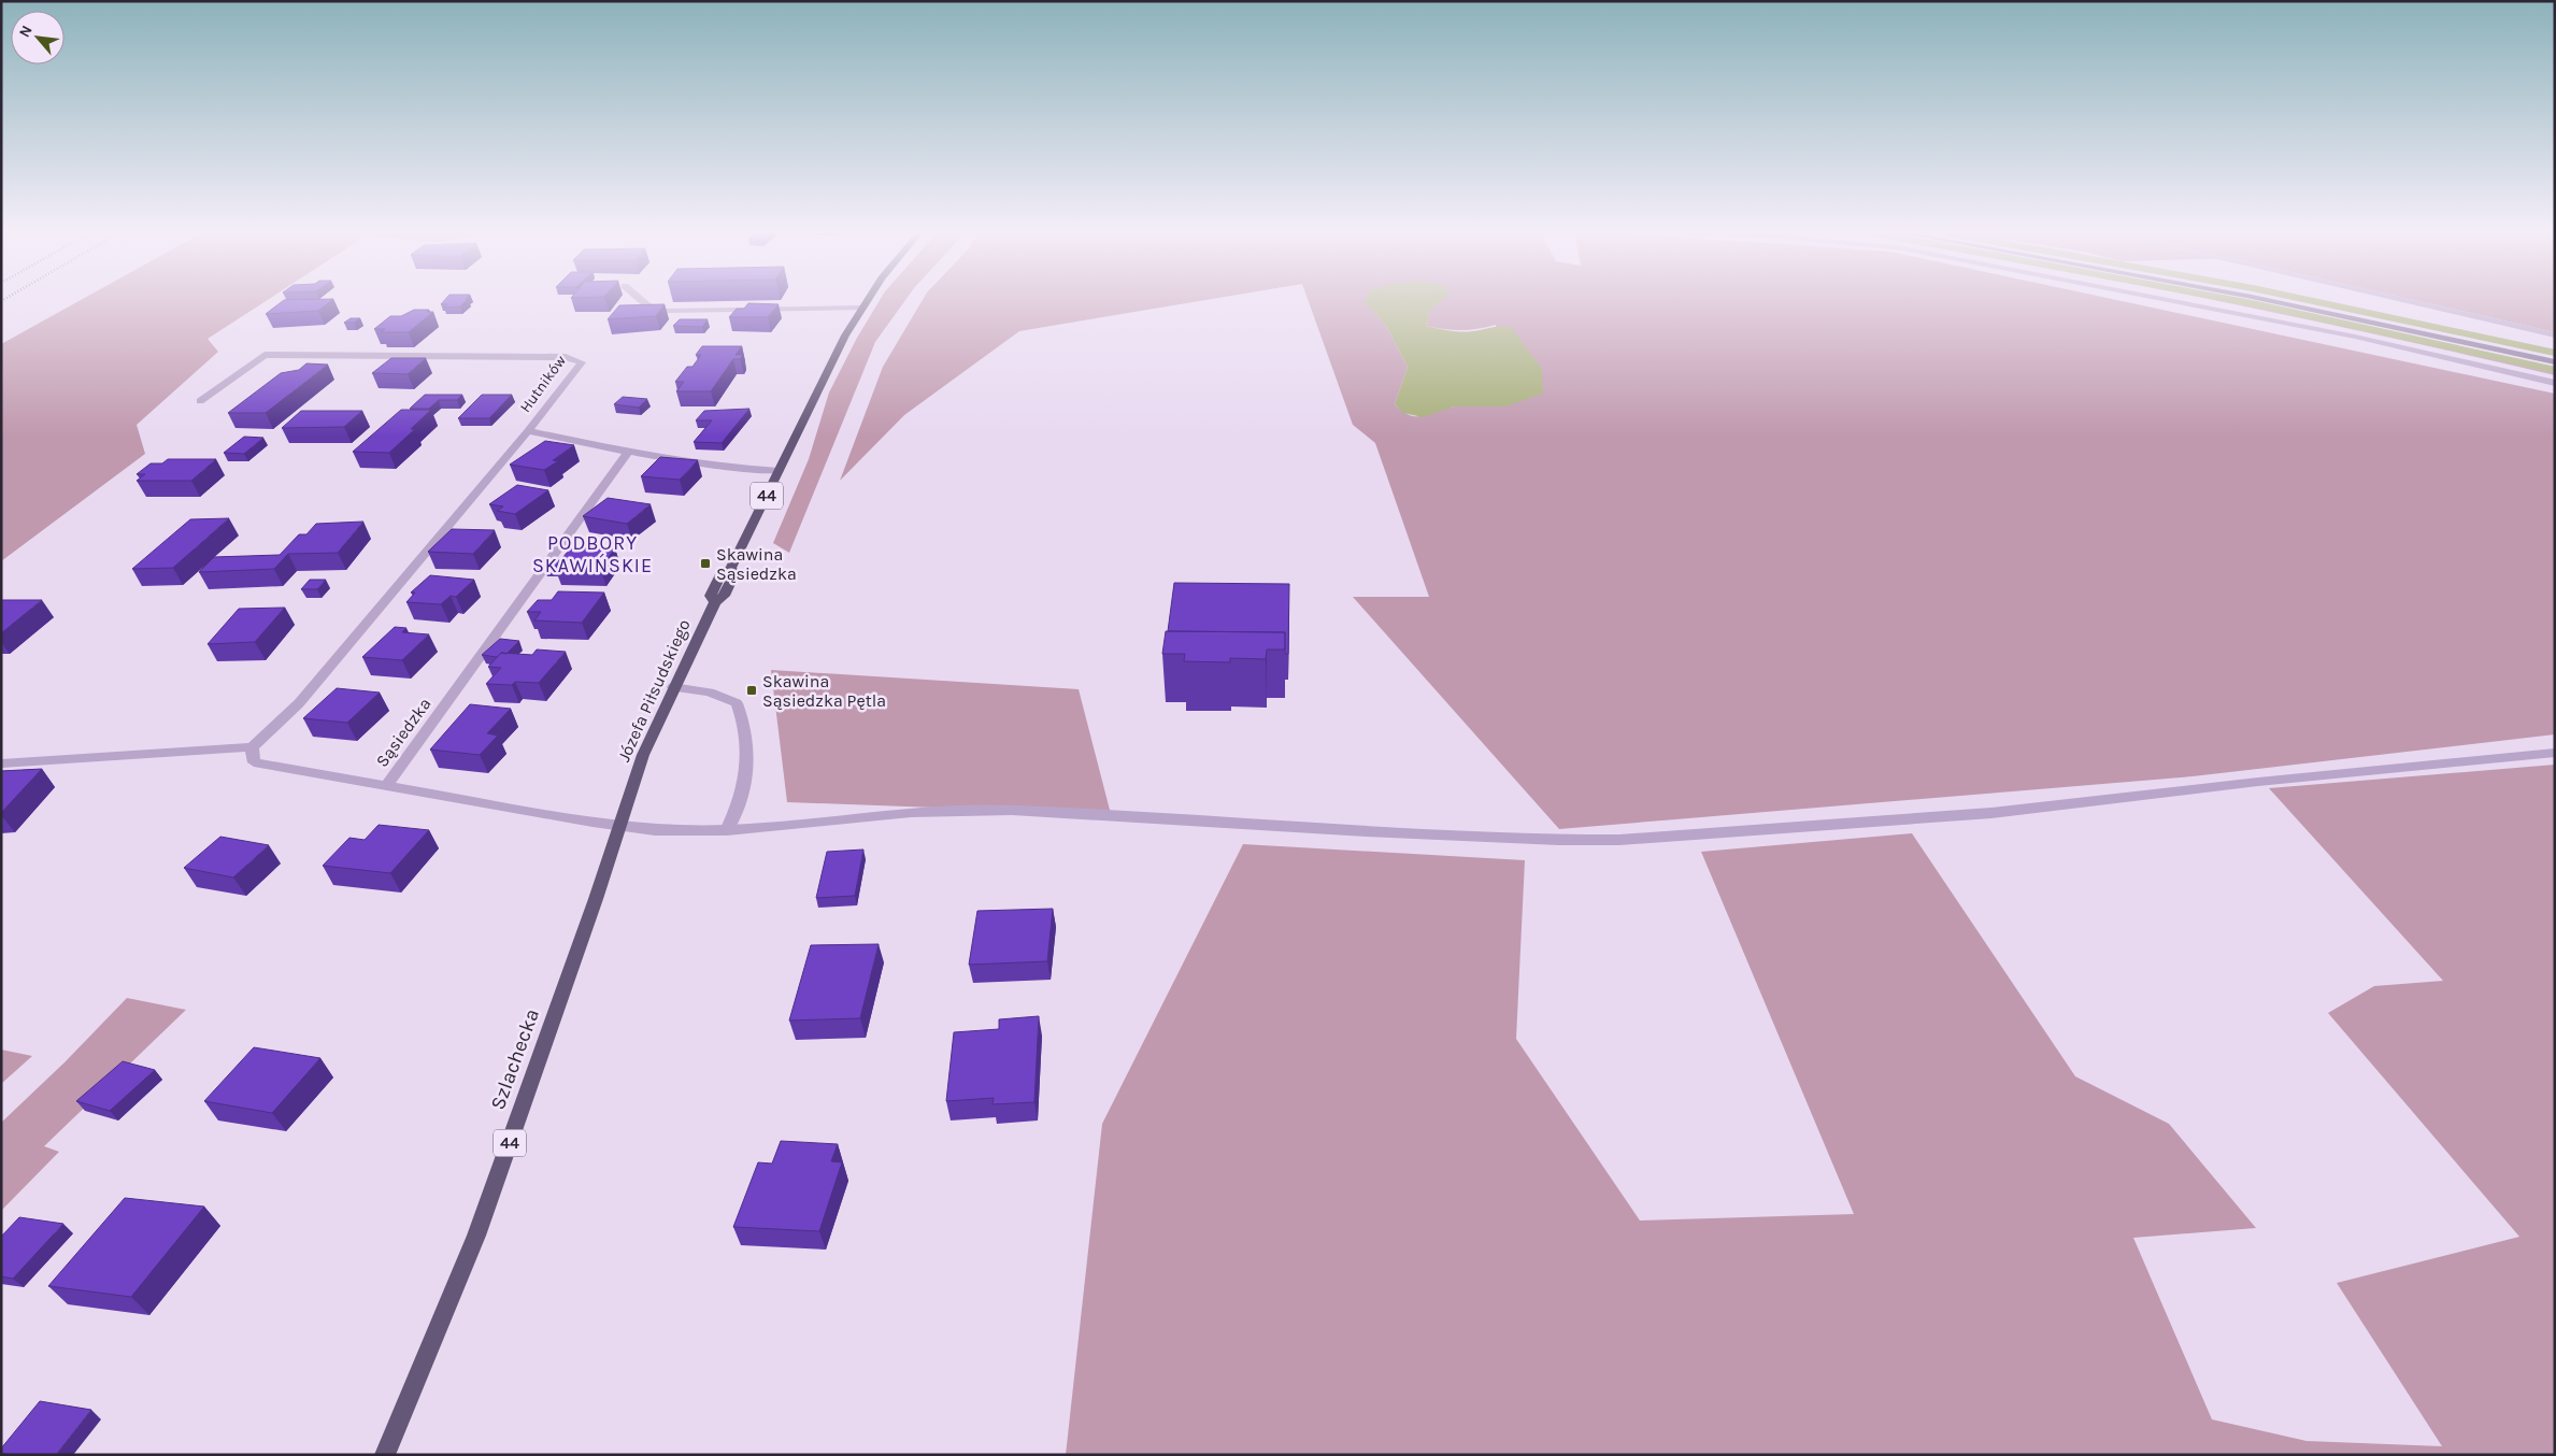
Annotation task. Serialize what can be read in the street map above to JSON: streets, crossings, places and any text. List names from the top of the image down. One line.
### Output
{"streets":{"main road":["44","Józefa Piłsudskiego","Szlachecka"],"street":["Hutników","Sąsiedzka"]},"crossings":[["Hutników","Józefa Piłsudskiego"],["Hutników","Sąsiedzka"],["Józefa Piłsudskiego","Szlachecka"]],"districts":["PODBORY SKAWIŃSKIE"],"places":{"transit":["Skawina Sąsiedzka","Skawina Sąsiedzka Pętla"]},"north":"top left"}
